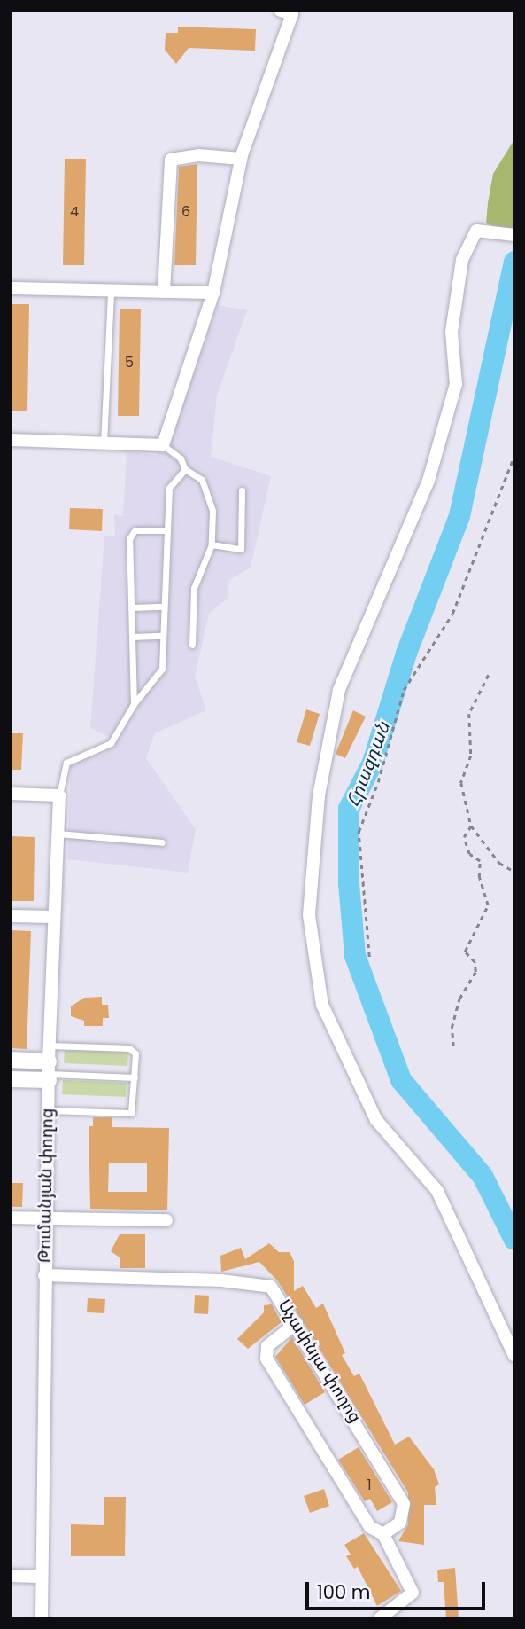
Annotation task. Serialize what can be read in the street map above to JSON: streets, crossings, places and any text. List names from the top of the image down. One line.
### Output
{"streets":{"street":["Թումանյան փողոց","Աչափնյա փողոց"]},"crossings":[["Թումանյան փողոց","Աչափնյա փողոց"]],"water":["Հրազդան"],"house_numbers":["4","6","5","1"],"scale_bar":"100 m"}
